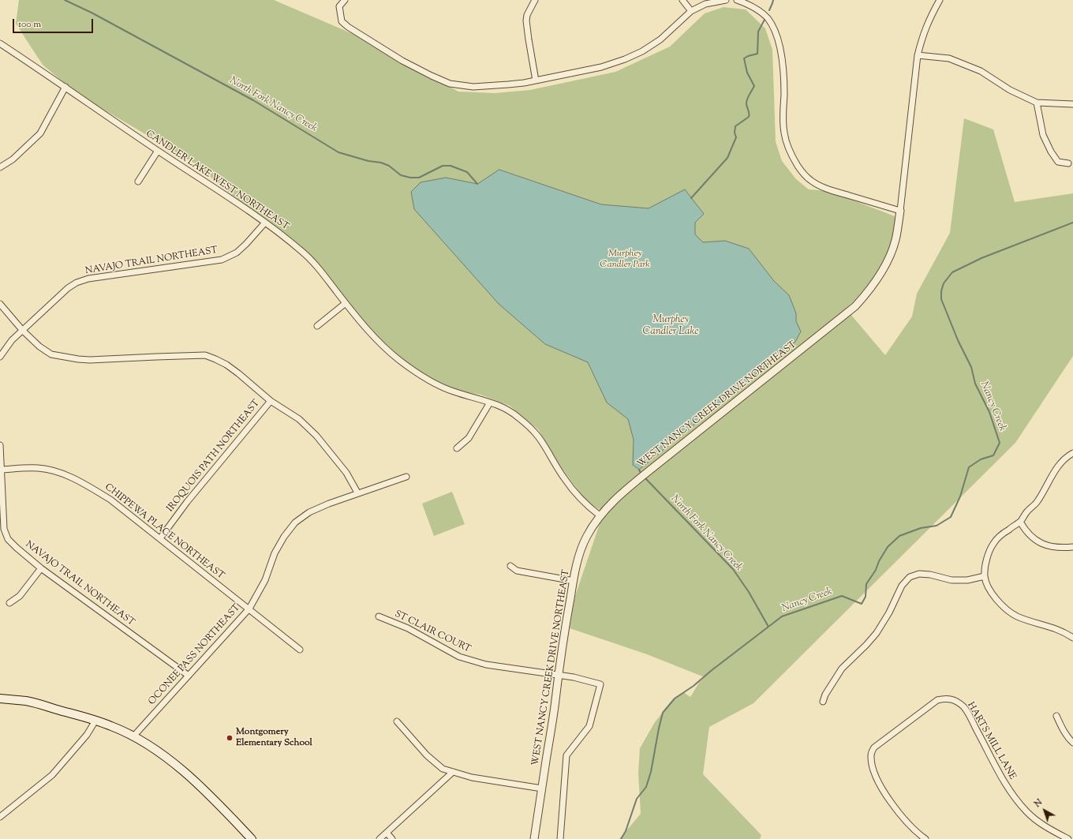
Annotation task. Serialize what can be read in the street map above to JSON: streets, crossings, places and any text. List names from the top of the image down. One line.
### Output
{"streets":{"street":["CANDLER LAKE WEST NORTHEAST","NAVAJO TRAIL NORTHEAST","WEST NANCY CREEK DRIVE NORTHEAST","IROQUOIS PATH NORTHEAST","CHIPPEWA PLACE NORTHEAST","ST CLAIR COURT","OCONEE PASS NORTHEAST","HARTS MILL LANE"]},"crossings":[["CANDLER LAKE WEST NORTHEAST","NAVAJO TRAIL NORTHEAST"],["CANDLER LAKE WEST NORTHEAST","WEST NANCY CREEK DRIVE NORTHEAST"],["NAVAJO TRAIL NORTHEAST","CHIPPEWA PLACE NORTHEAST"],["NAVAJO TRAIL NORTHEAST","OCONEE PASS NORTHEAST"],["WEST NANCY CREEK DRIVE NORTHEAST","ST CLAIR COURT"],["IROQUOIS PATH NORTHEAST","CHIPPEWA PLACE NORTHEAST"],["CHIPPEWA PLACE NORTHEAST","OCONEE PASS NORTHEAST"]],"water":["North Fork Nancy Creek","Murphey Candler Lake","Nancy Creek"],"parks":["Murphey Candler Park"],"places":["Montgomery Elementary School"],"scale_bar":"100 m","north":"top left"}
